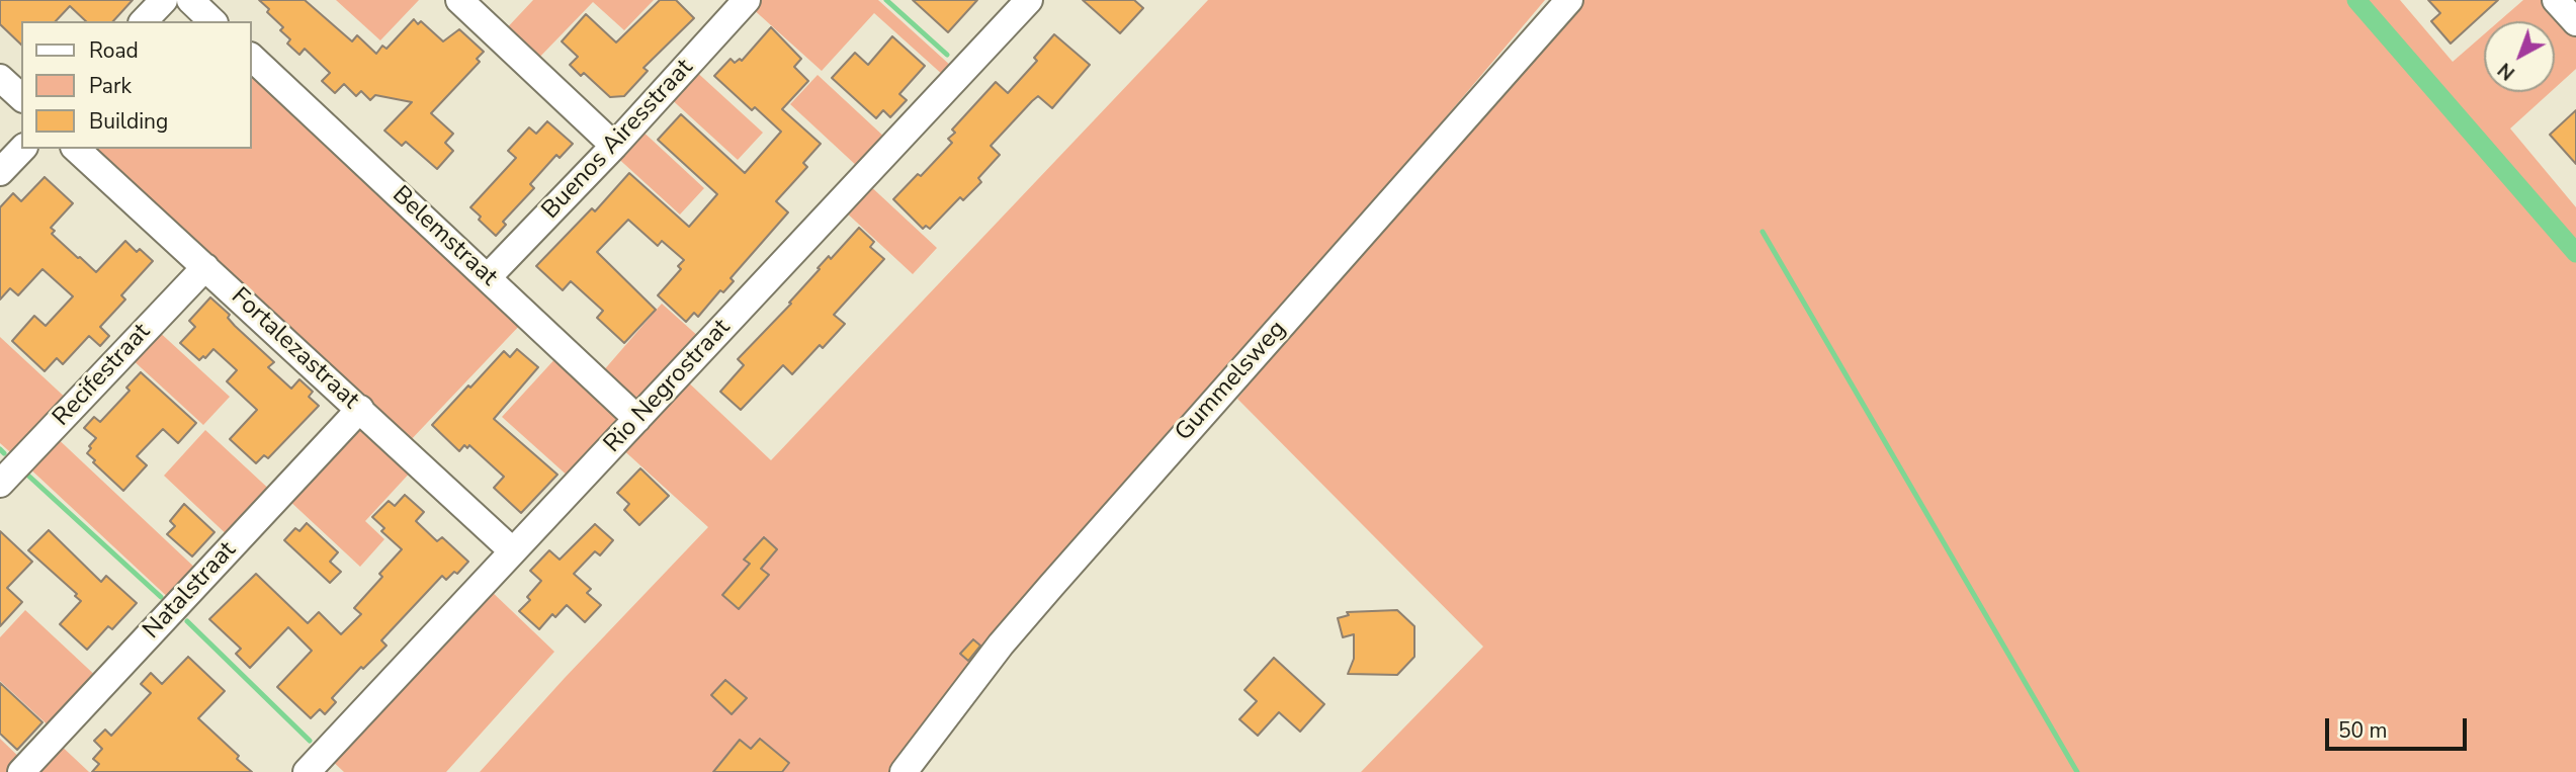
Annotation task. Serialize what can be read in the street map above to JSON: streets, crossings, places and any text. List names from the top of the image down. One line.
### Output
{"streets":{"street":["Buenos Airesstraat","Belemstraat","Fortalezastraat","Recifestraat","Gummelsweg","Rio Negrostraat","Natalstraat"]},"crossings":[["Buenos Airesstraat","Belemstraat"],["Belemstraat","Rio Negrostraat"],["Fortalezastraat","Recifestraat"],["Fortalezastraat","Rio Negrostraat"],["Fortalezastraat","Natalstraat"]],"legend":["Road","Park","Building"],"scale_bar":"50 m","north":"bottom left"}
